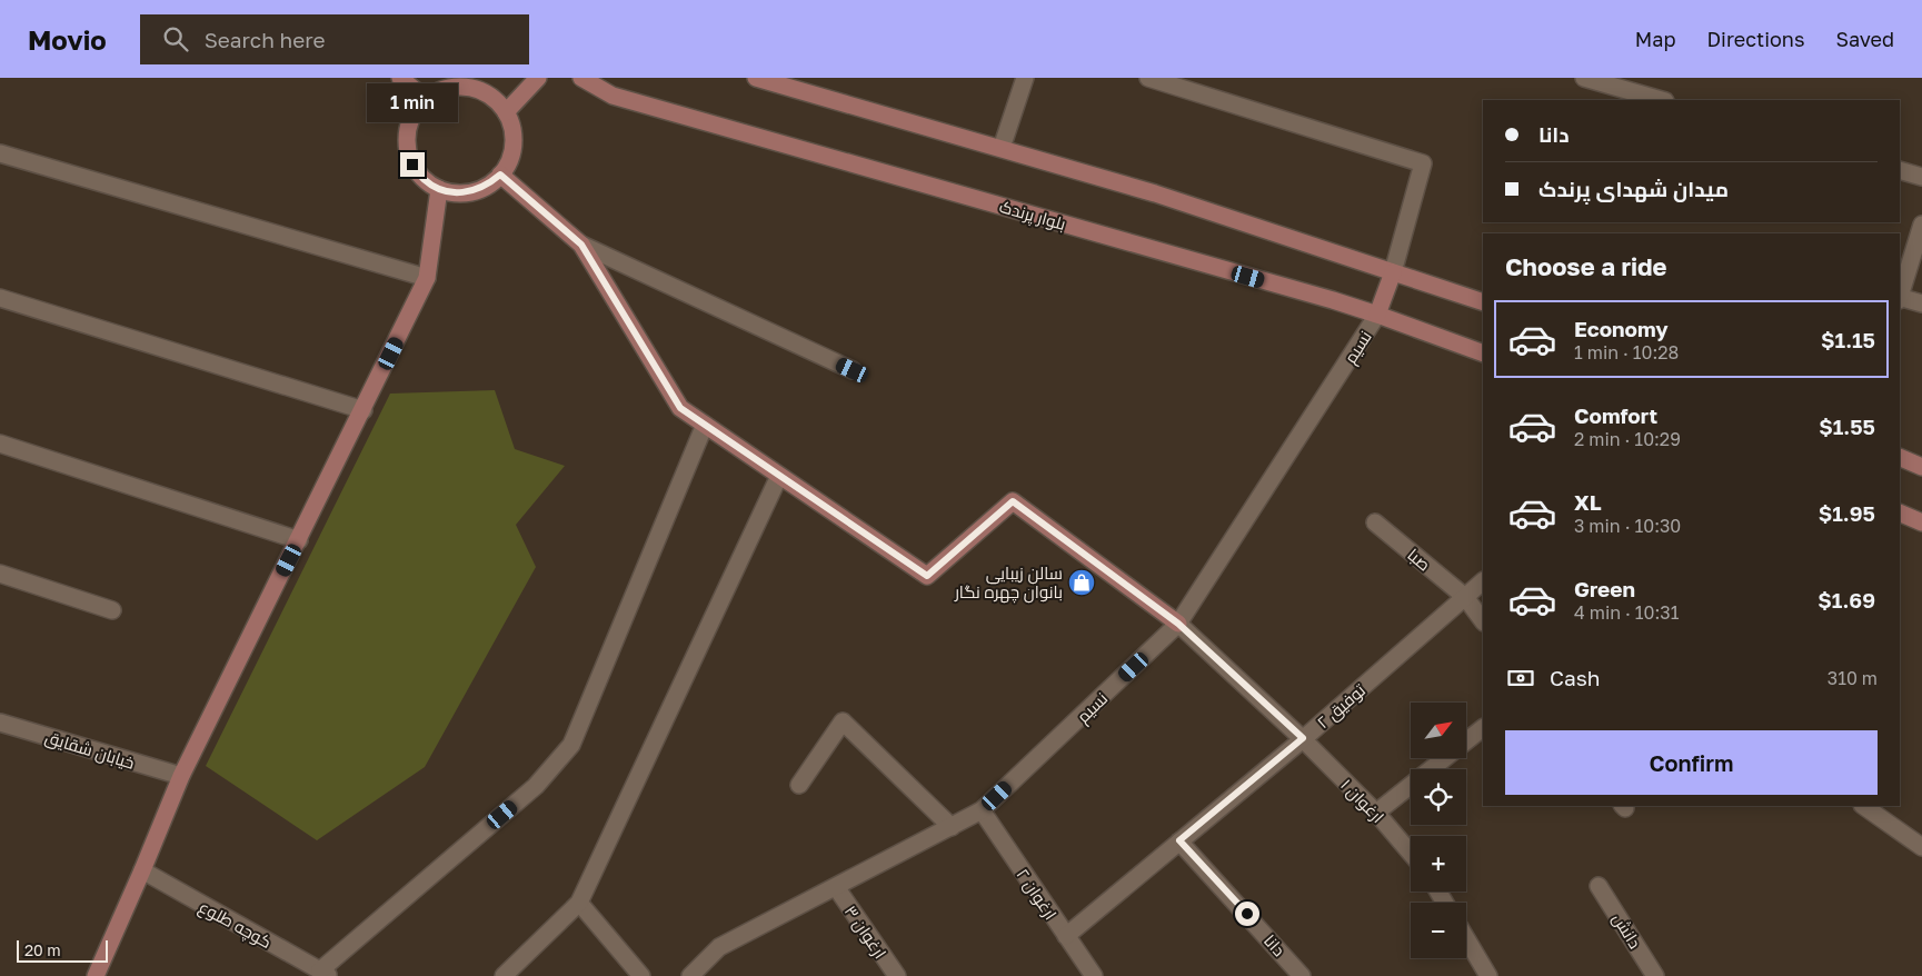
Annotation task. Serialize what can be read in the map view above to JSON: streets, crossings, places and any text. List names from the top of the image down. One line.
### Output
{"streets":{"main road":["بلوار پرندک"],"street":["نسیم","صبا","توفیق ۲","خیابان شقایق","ارغوان ۱","ارغوان ۲","کوچه طلوع","دانش","ارغوان ۳","دانا"]},"crossings":[["بلوار پرندک","نسیم"],["نسیم","ارغوان ۱"],["نسیم","ارغوان ۲"],["نسیم","ارغوان ۳"],["صبا","توفیق ۲"],["توفیق ۲","ارغوان ۱"],["توفیق ۲","ارغوان ۲"],["توفیق ۲","دانا"]],"places":{"shop":["سالن زیبایی بانوان چهره نگار"]},"scale_bar":"20 m","north":"top right","page":{"header":"Movio","search":"Search here","nav":["Map","Directions","Saved"],"bubble":"1 min","banner":["دانا","میدان شهدای پرندک"],"heading":"Choose a ride","list":[{"name":"Economy","note":"1 min · 10:28","value":"$1.15"},{"name":"Comfort","note":"2 min · 10:29","value":"$1.55"},{"name":"XL","note":"3 min · 10:30","value":"$1.95"},{"name":"Green","note":"4 min · 10:31","value":"$1.69"}],"pay":["Cash","310 m"],"map_buttons":["+","−"],"buttons":"Confirm","scale":"20 m"}}
